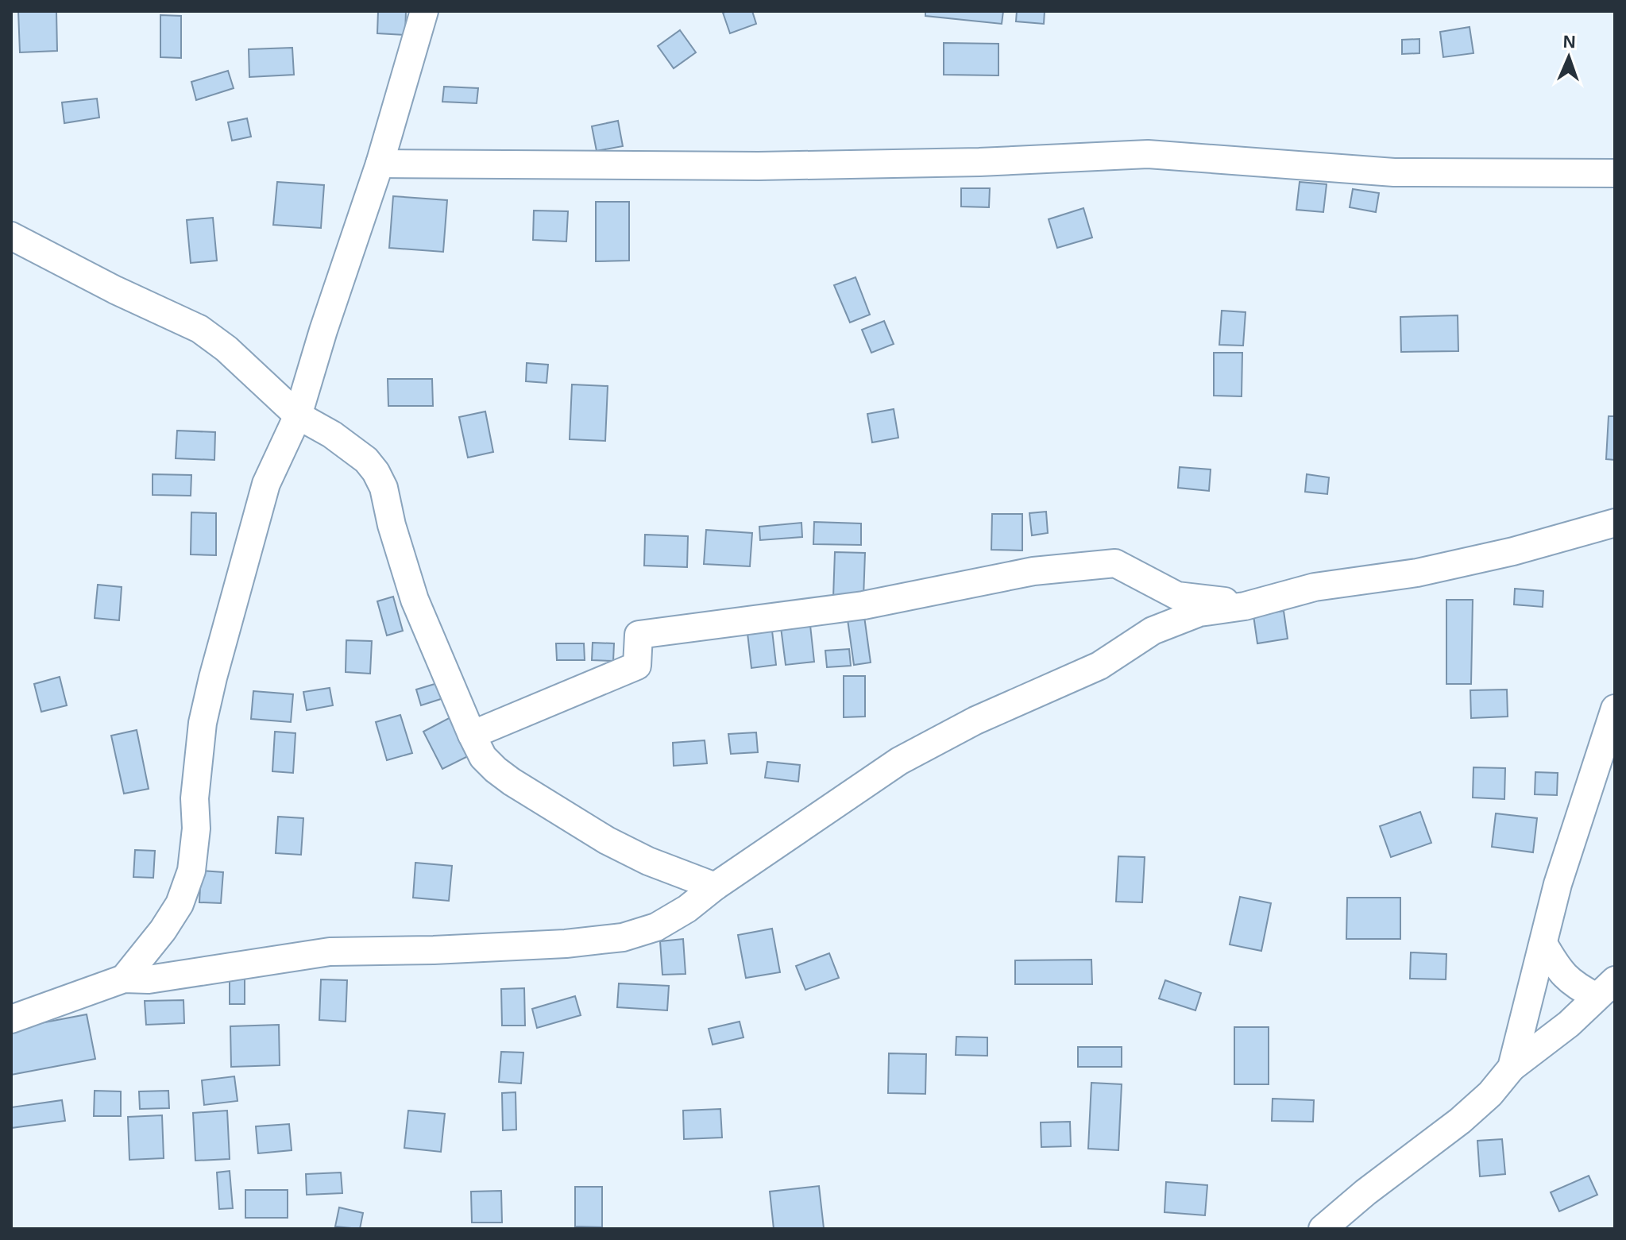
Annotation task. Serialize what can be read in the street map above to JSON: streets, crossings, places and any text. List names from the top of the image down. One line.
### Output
{"north":"top"}
